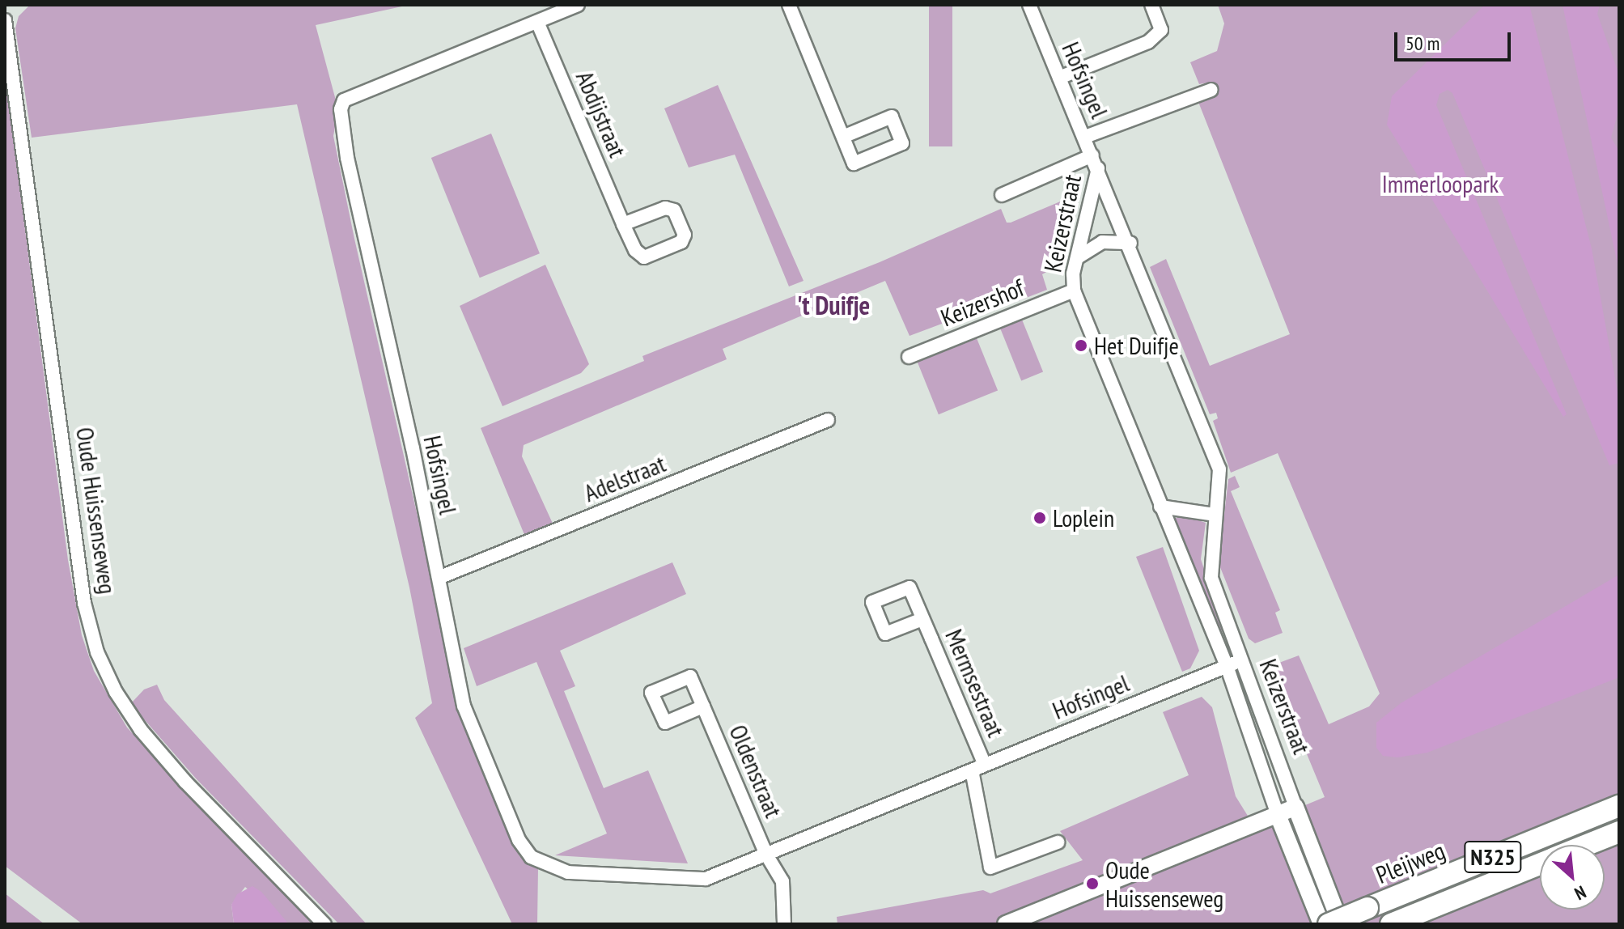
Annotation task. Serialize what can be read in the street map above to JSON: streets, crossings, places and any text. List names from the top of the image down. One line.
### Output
{"streets":{"highway":["N325","Pleijweg"],"street":["Hofsingel","Abdijstraat","Keizerstraat","Keizershof","Adelstraat","Oude Huissenseweg","Mermsestraat","Oldenstraat"]},"crossings":[["Hofsingel","Abdijstraat"],["Hofsingel","Keizerstraat"],["Hofsingel","Adelstraat"],["Hofsingel","Mermsestraat"],["Hofsingel","Oldenstraat"],["Keizerstraat","Keizershof"]],"districts":["'t Duifje"],"parks":["Immerloopark"],"places":["Het Duifje","Loplein","Oude Huissenseweg"],"scale_bar":"50 m","north":"bottom right"}
